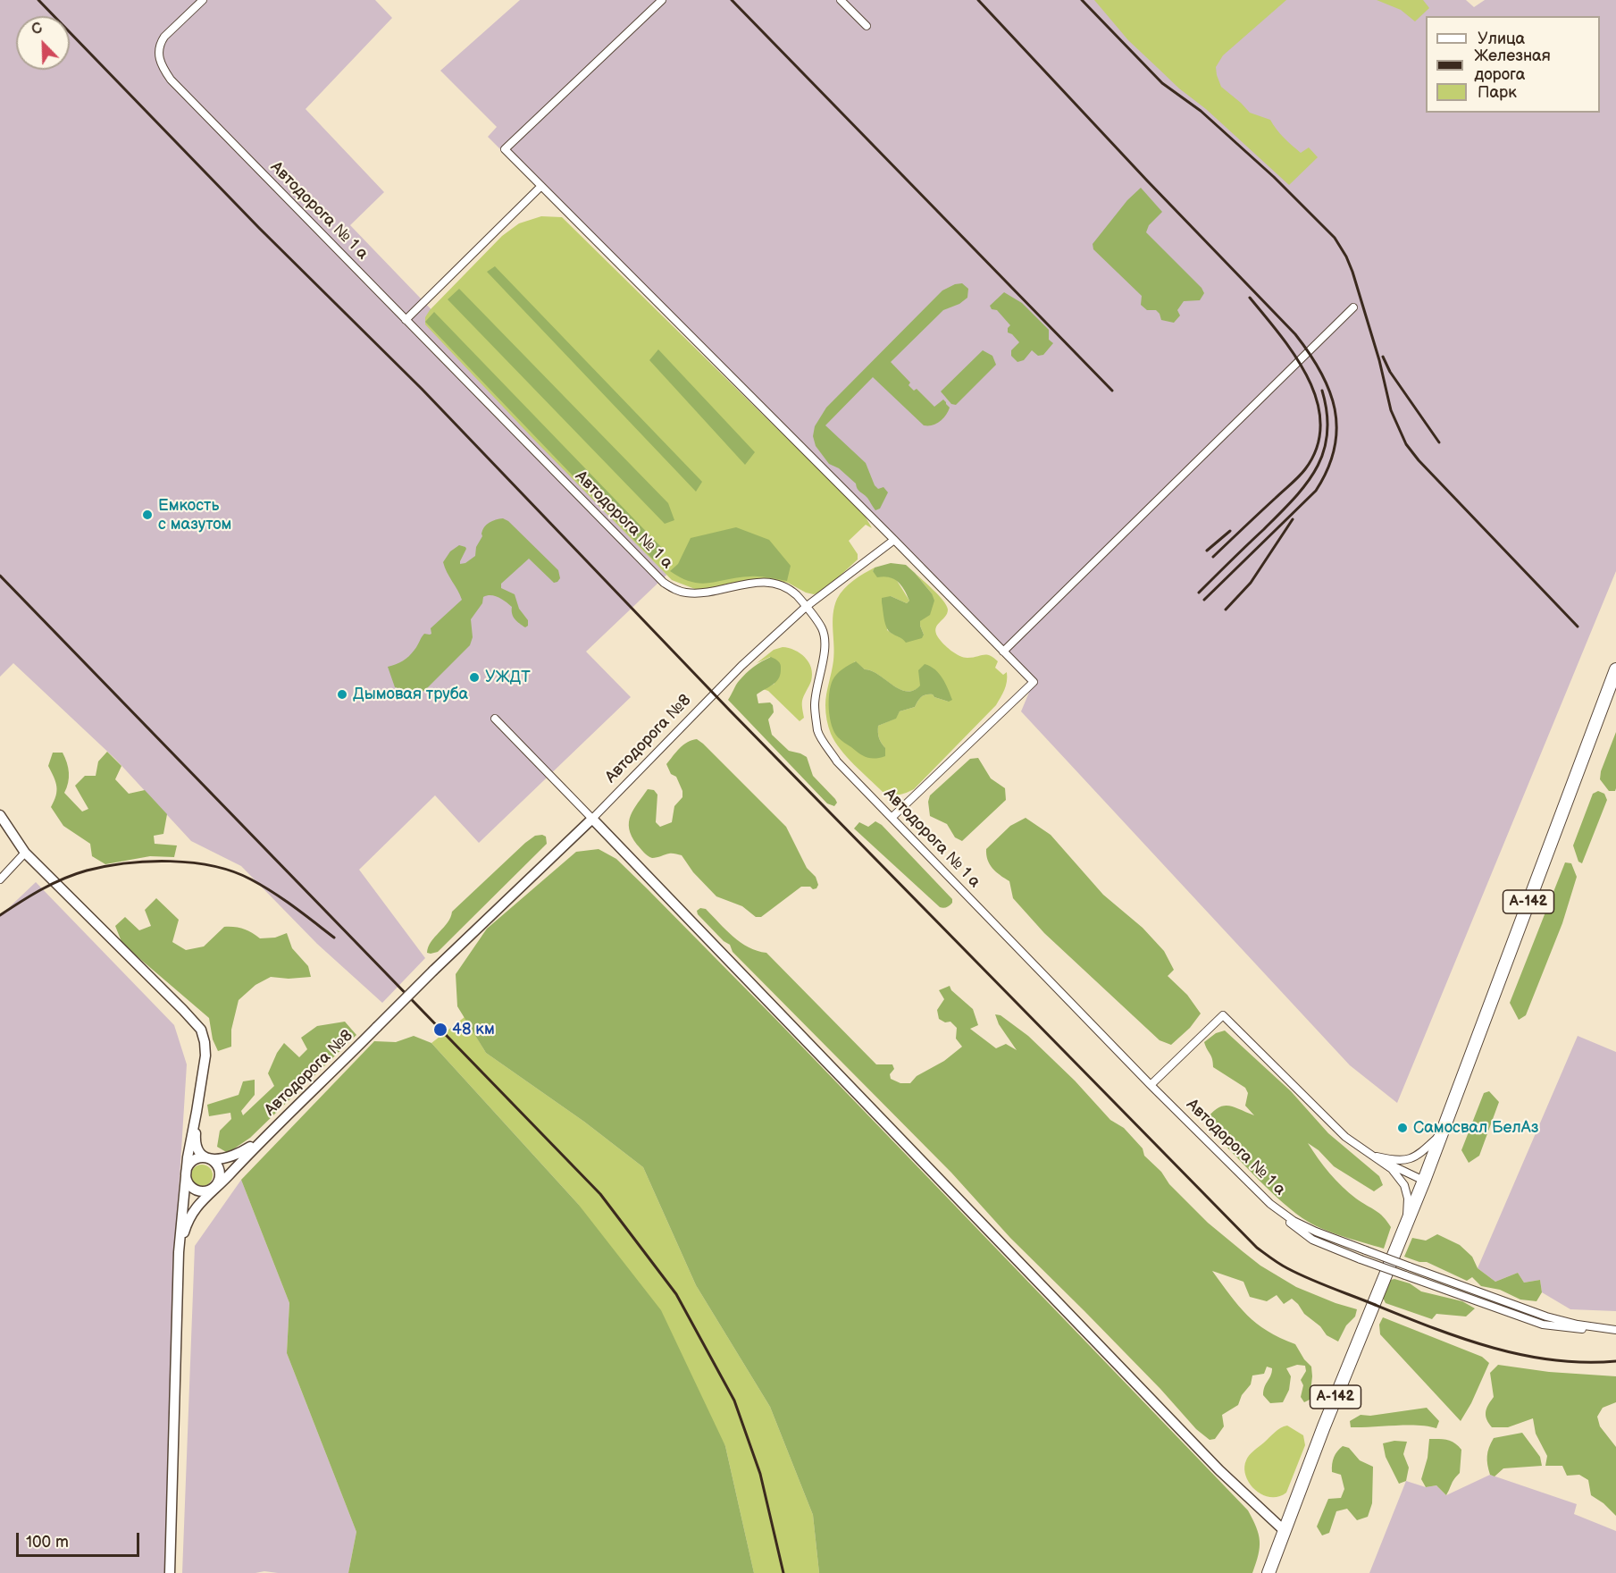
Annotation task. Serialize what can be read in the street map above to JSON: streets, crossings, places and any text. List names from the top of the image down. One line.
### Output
{"streets":{"highway":["А-142"],"street":["Автодорога № 1 а","Автодорога №8"]},"crossings":[["Автодорога № 1 а","Автодорога №8"]],"places":["Емкость с мазутом","УЖДТ","Дымовая труба","48 км","Самосвал БелАз"],"legend":["Улица","Железная дорога","Парк"],"scale_bar":"100 m","north":"top left"}
